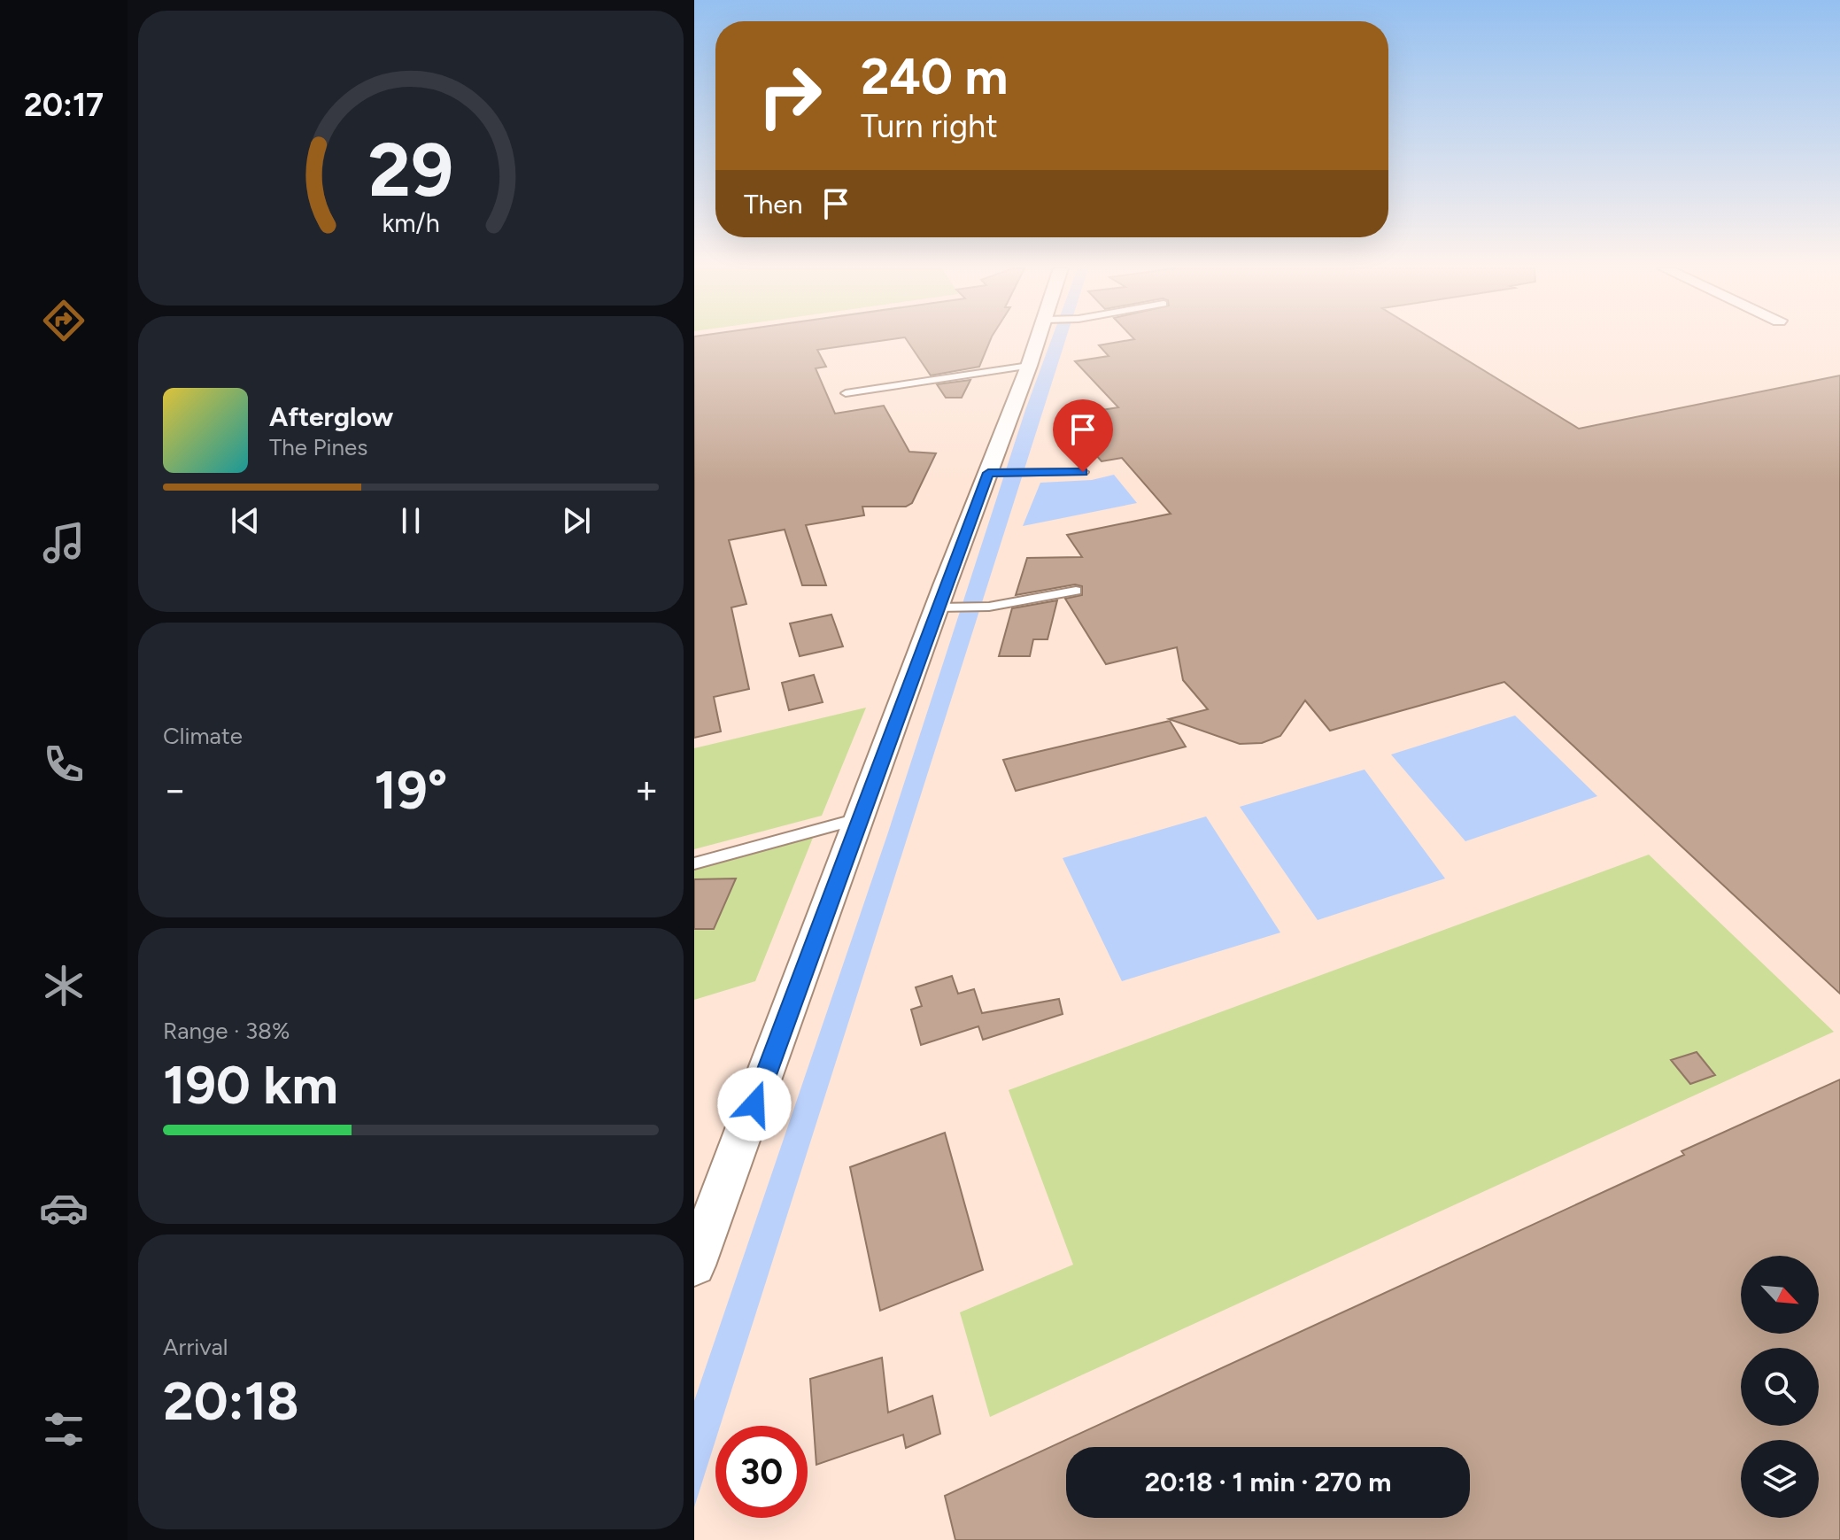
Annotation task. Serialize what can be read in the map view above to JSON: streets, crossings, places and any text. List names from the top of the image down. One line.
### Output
{"north":"bottom right","page":{"tabs":"20:17","turn":["240 m","Turn right"],"then":"Then","song":["Afterglow","The Pines"],"tile":["Climate",["Range · 38%","190 km"],["Arrival","20:18"]],"heat":["−","19°","+"],"limit":"30","trip":"20:18 · 1 min · 270 m","gauge":["29","km/h"]}}
